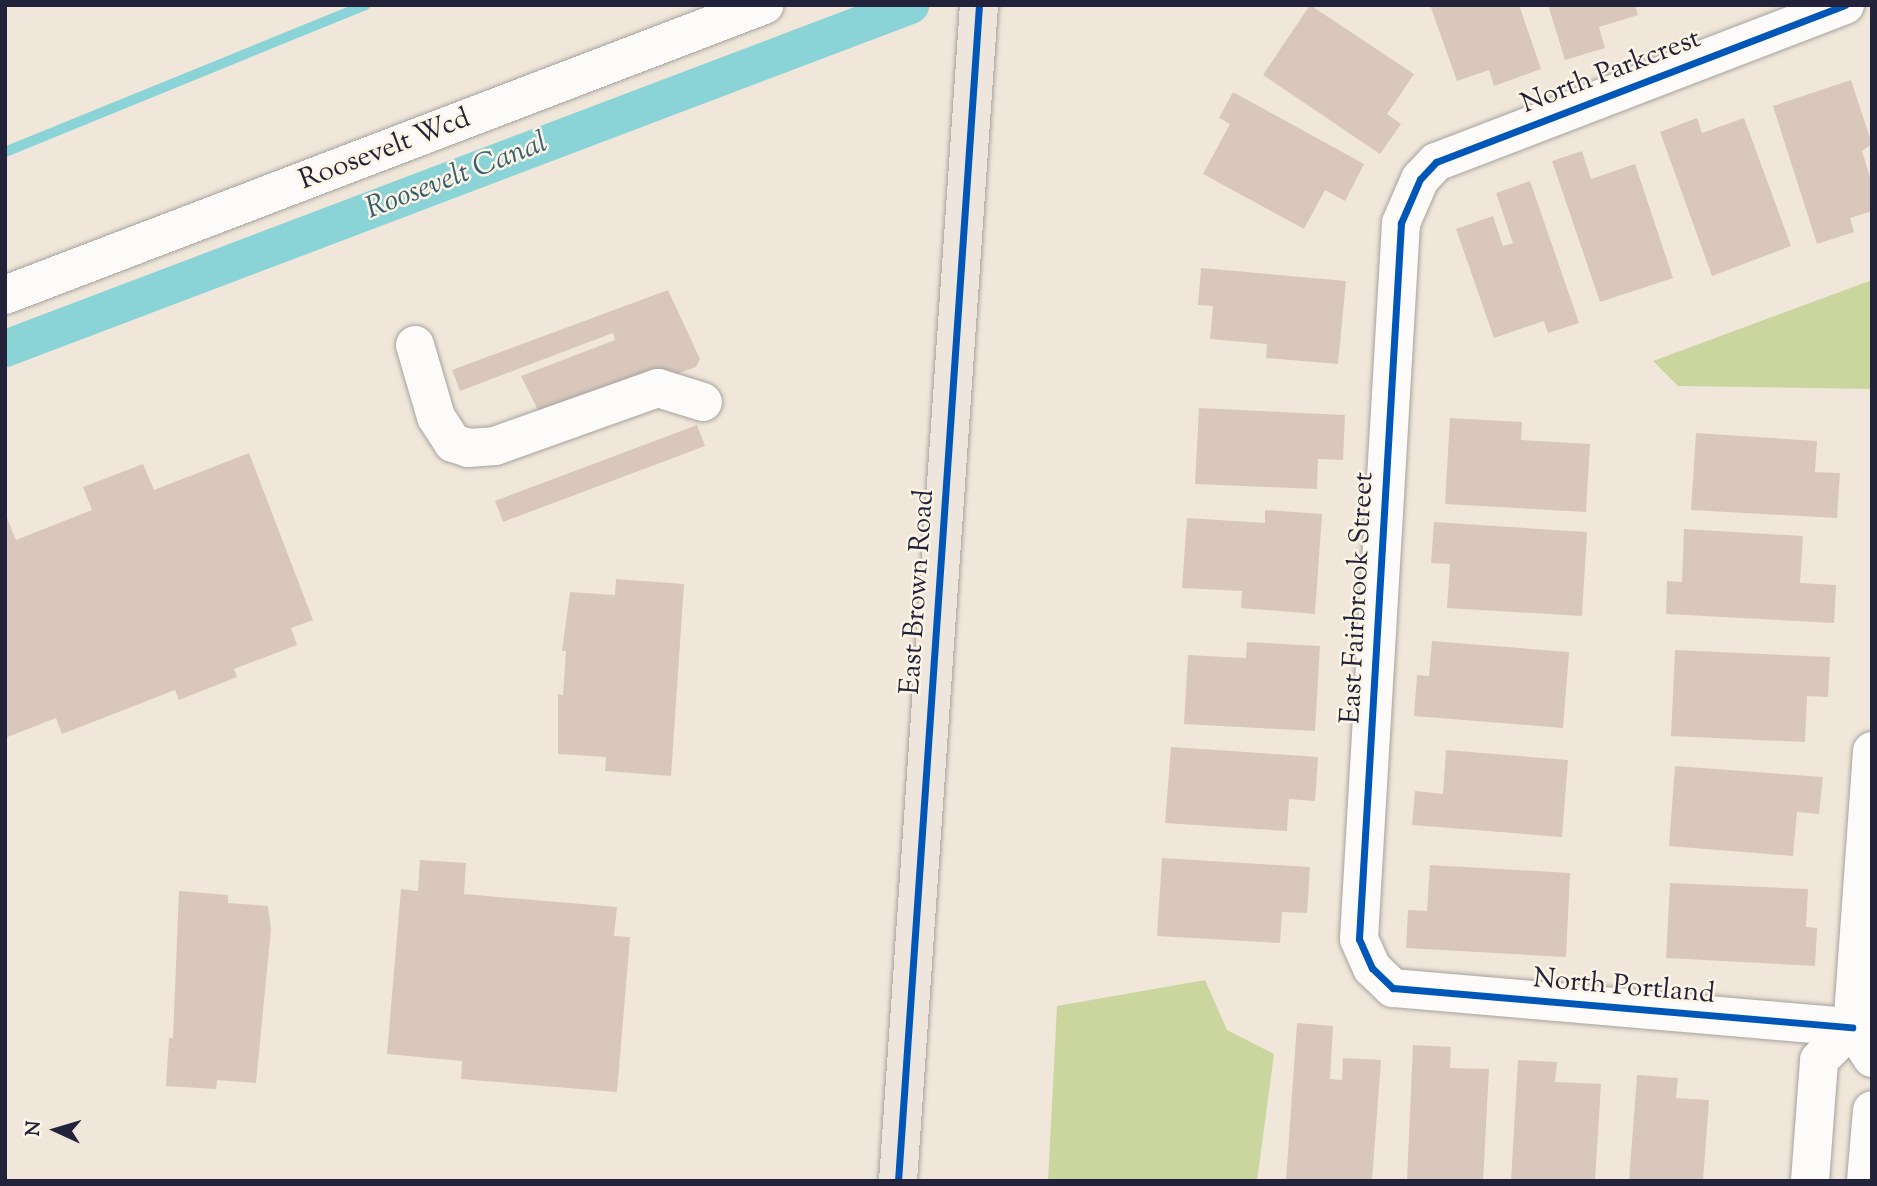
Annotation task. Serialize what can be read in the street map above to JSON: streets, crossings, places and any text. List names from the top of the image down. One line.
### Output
{"streets":{"main road":["East Brown Road"],"street":["North Parkcrest","Roosevelt Wcd","East Fairbrook Street","North Portland"]},"crossings":[["North Parkcrest","East Fairbrook Street"],["East Fairbrook Street","North Portland"]],"water":["Roosevelt Canal"],"north":"left"}
